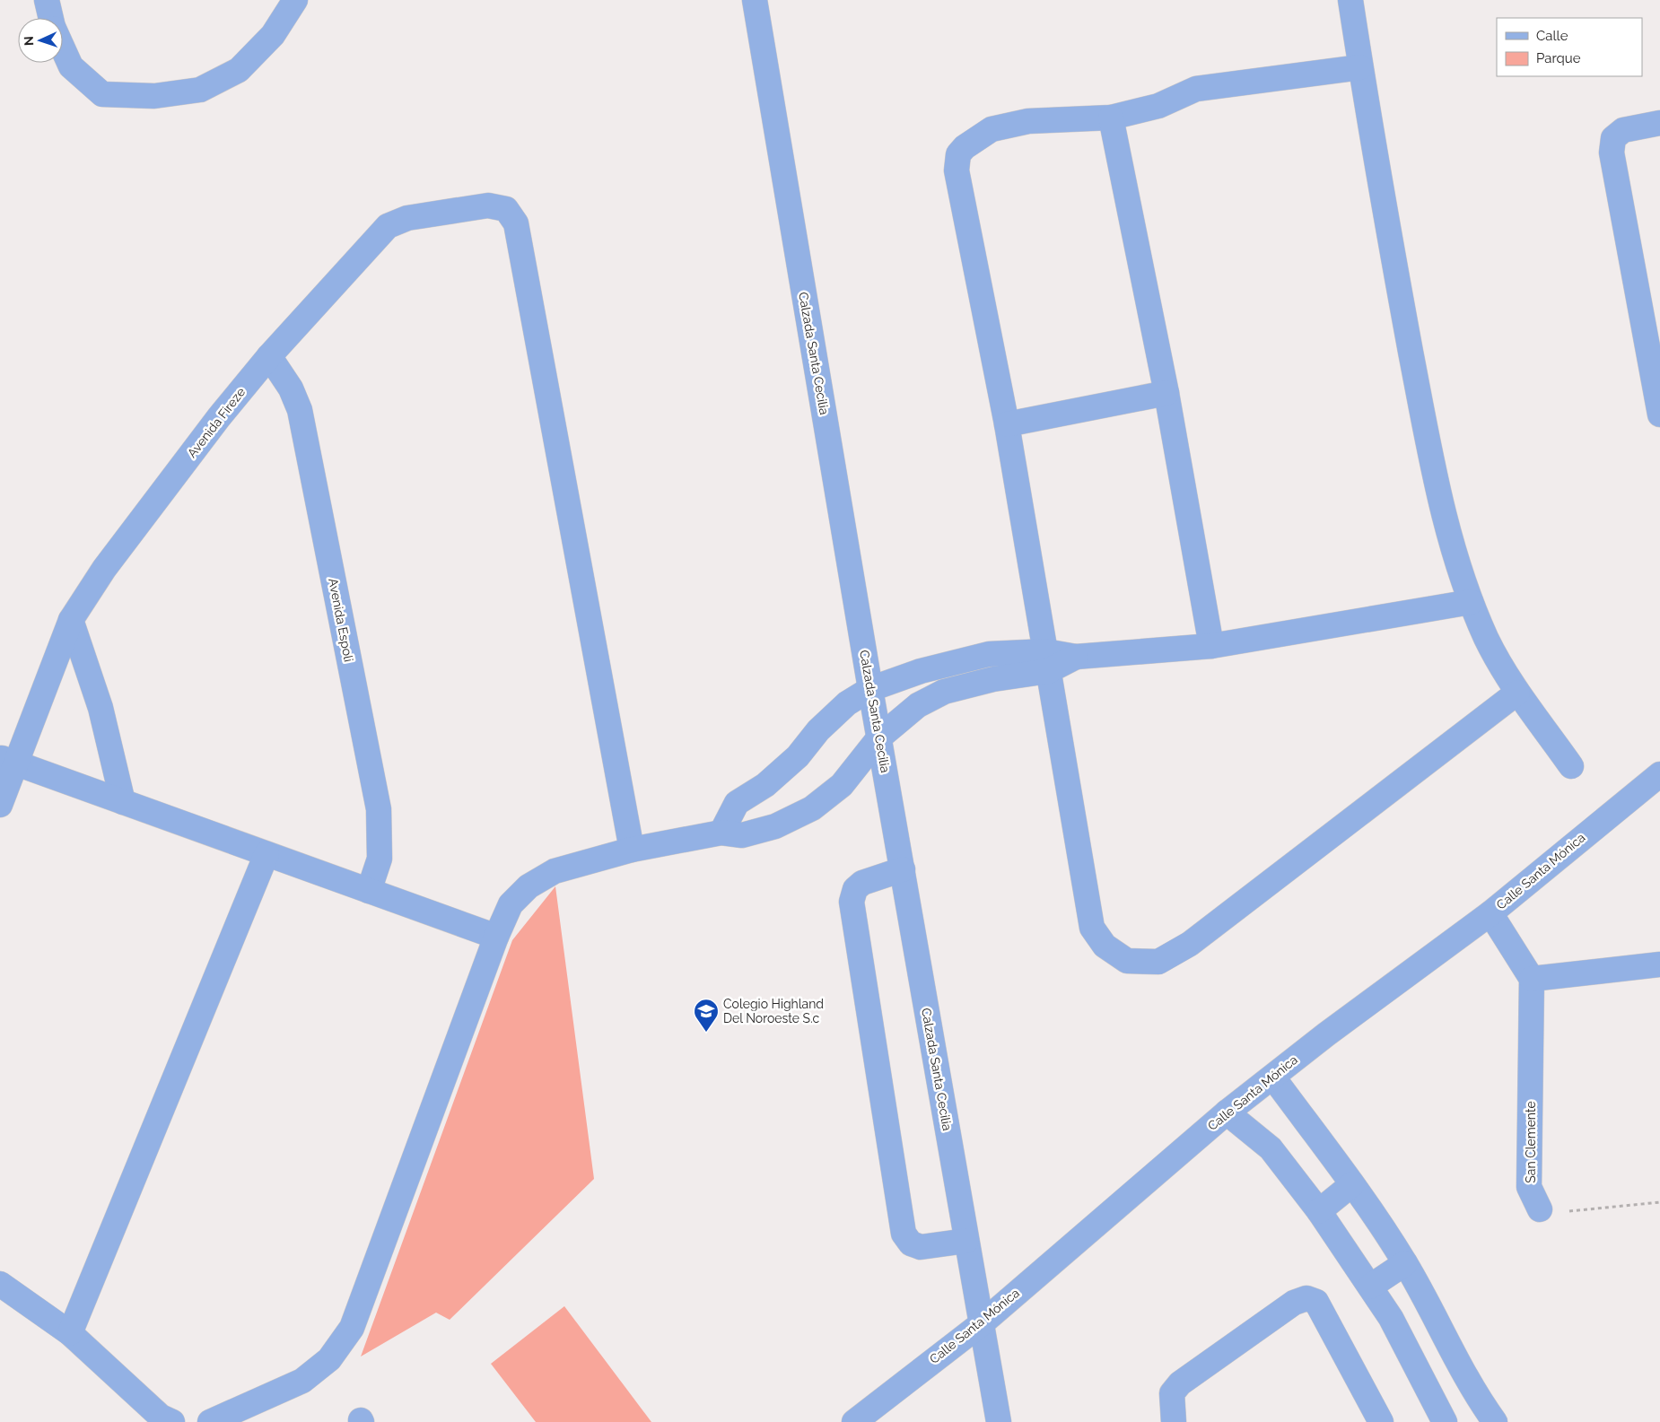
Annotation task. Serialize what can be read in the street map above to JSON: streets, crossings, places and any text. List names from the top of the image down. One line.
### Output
{"streets":{"street":["Calzada Santa Cecilia","Avenida Fireze","Avenida Espoli","Calle Santa Mónica","San Clemente"]},"crossings":[["Calzada Santa Cecilia","Calle Santa Mónica"],["Avenida Fireze","Avenida Espoli"]],"places":{"school or university":["Colegio Highland Del Noroeste S.c"]},"legend":["Calle","Parque"],"north":"left"}
